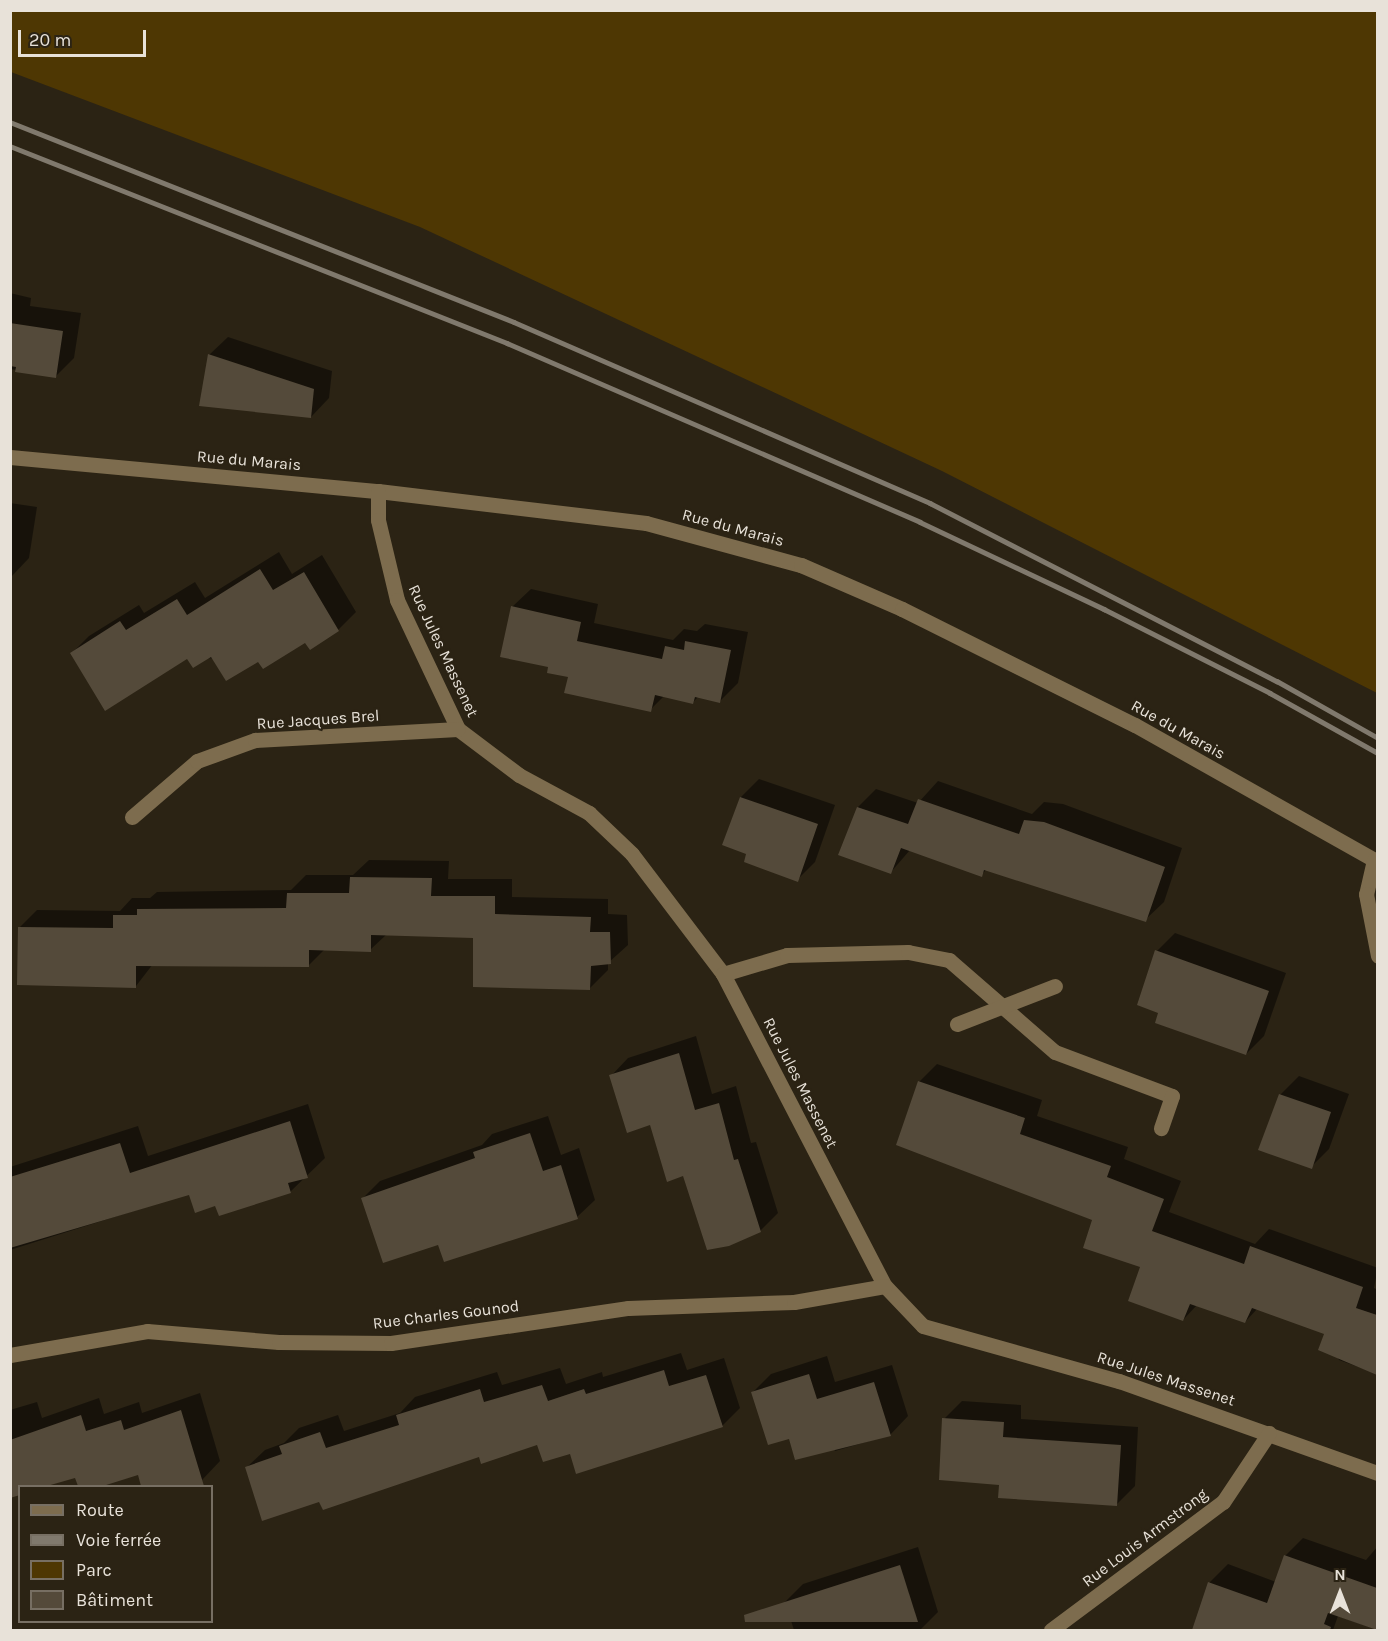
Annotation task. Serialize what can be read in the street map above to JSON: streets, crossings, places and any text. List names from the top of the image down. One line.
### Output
{"streets":{"street":["Rue du Marais","Rue Jules Massenet","Rue Jacques Brel","Rue Charles Gounod","Rue Louis Armstrong"]},"crossings":[["Rue du Marais","Rue Jules Massenet"],["Rue Jules Massenet","Rue Jacques Brel"],["Rue Jules Massenet","Rue Charles Gounod"],["Rue Jules Massenet","Rue Louis Armstrong"]],"legend":["Route","Voie ferrée","Parc","Bâtiment"],"scale_bar":"20 m","north":"top"}
